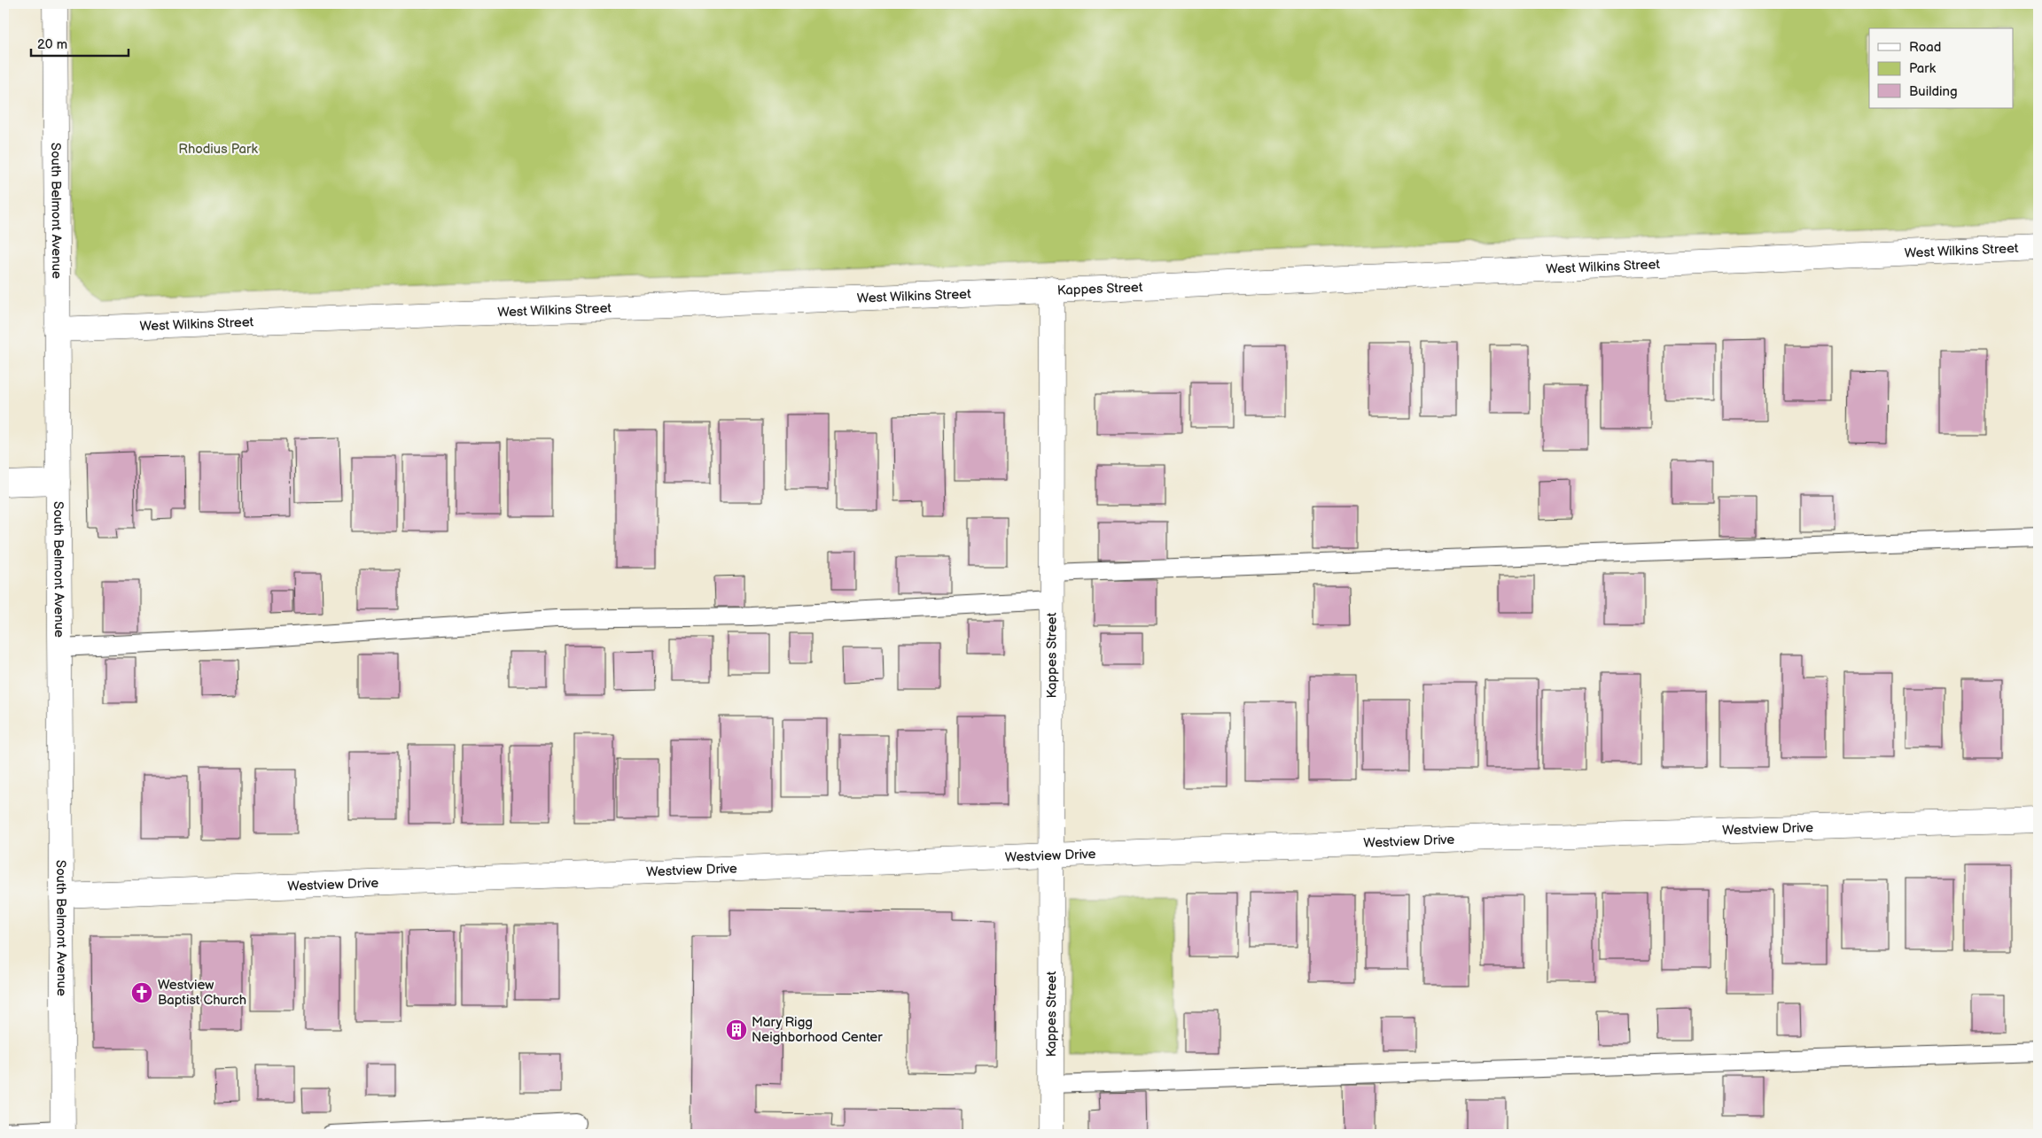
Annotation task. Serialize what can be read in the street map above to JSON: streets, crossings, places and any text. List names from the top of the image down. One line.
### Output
{"streets":{"street":["South Belmont Avenue","West Wilkins Street","Kappes Street","Westview Drive"]},"crossings":[["South Belmont Avenue","West Wilkins Street"],["South Belmont Avenue","Westview Drive"],["West Wilkins Street","Kappes Street"],["Kappes Street","Westview Drive"]],"parks":["Rhodius Park"],"places":{"church":["Westview Baptist Church"],"building":["Mary Rigg Neighborhood Center"]},"legend":["Road","Park","Building"],"scale_bar":"20 m"}
